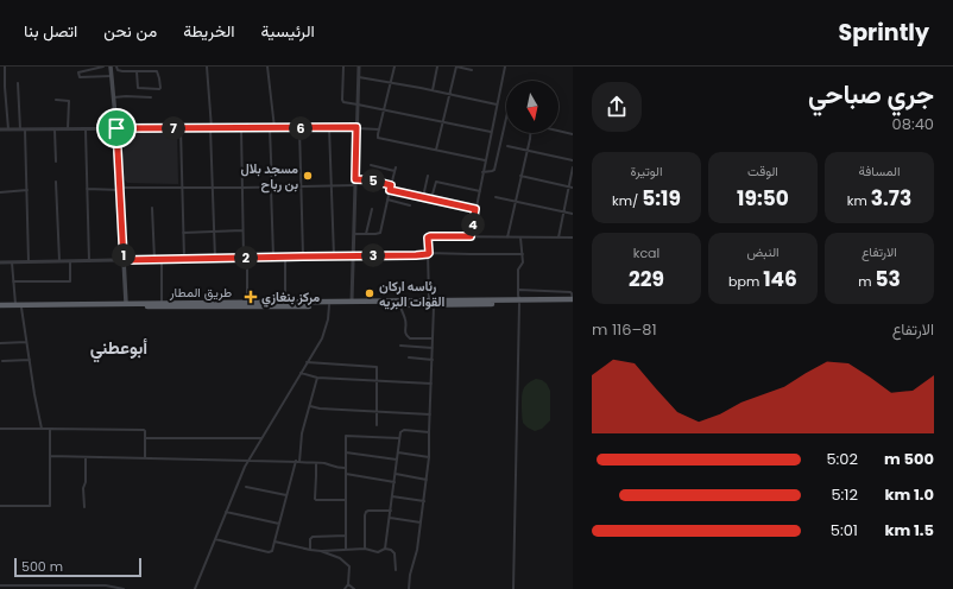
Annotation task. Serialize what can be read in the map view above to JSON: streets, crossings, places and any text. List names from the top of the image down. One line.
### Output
{"streets":{"highway":["طريق المطار"]},"districts":["أبوعطني"],"places":{"other":["مسجد بلال بن رباح","رئاسه اركان القوات البريه"],"health":["مركز بنغازي"]},"scale_bar":"500 m","north":"bottom","page":{"header":"Sprintly","nav":["الرئيسية","الخريطة","من نحن","اتصل بنا"],"heading":["جري صباحي","08:40"],"pins":["6","7","5","4","1","3","2"],"stats":[["المسافة","3.73 km"],["الوقت","19:50"],["الوتيرة","5:19 /km"],["الارتفاع","53 m"],["النبض","146 bpm"],["kcal","229"]],"chart":["الارتفاع","81–116 m"],"list":[{"name":"500 m","note":"5:02"},{"name":"1.0 km","note":"5:12"},{"name":"1.5 km","note":"5:01"}],"scale":"500 m"}}
